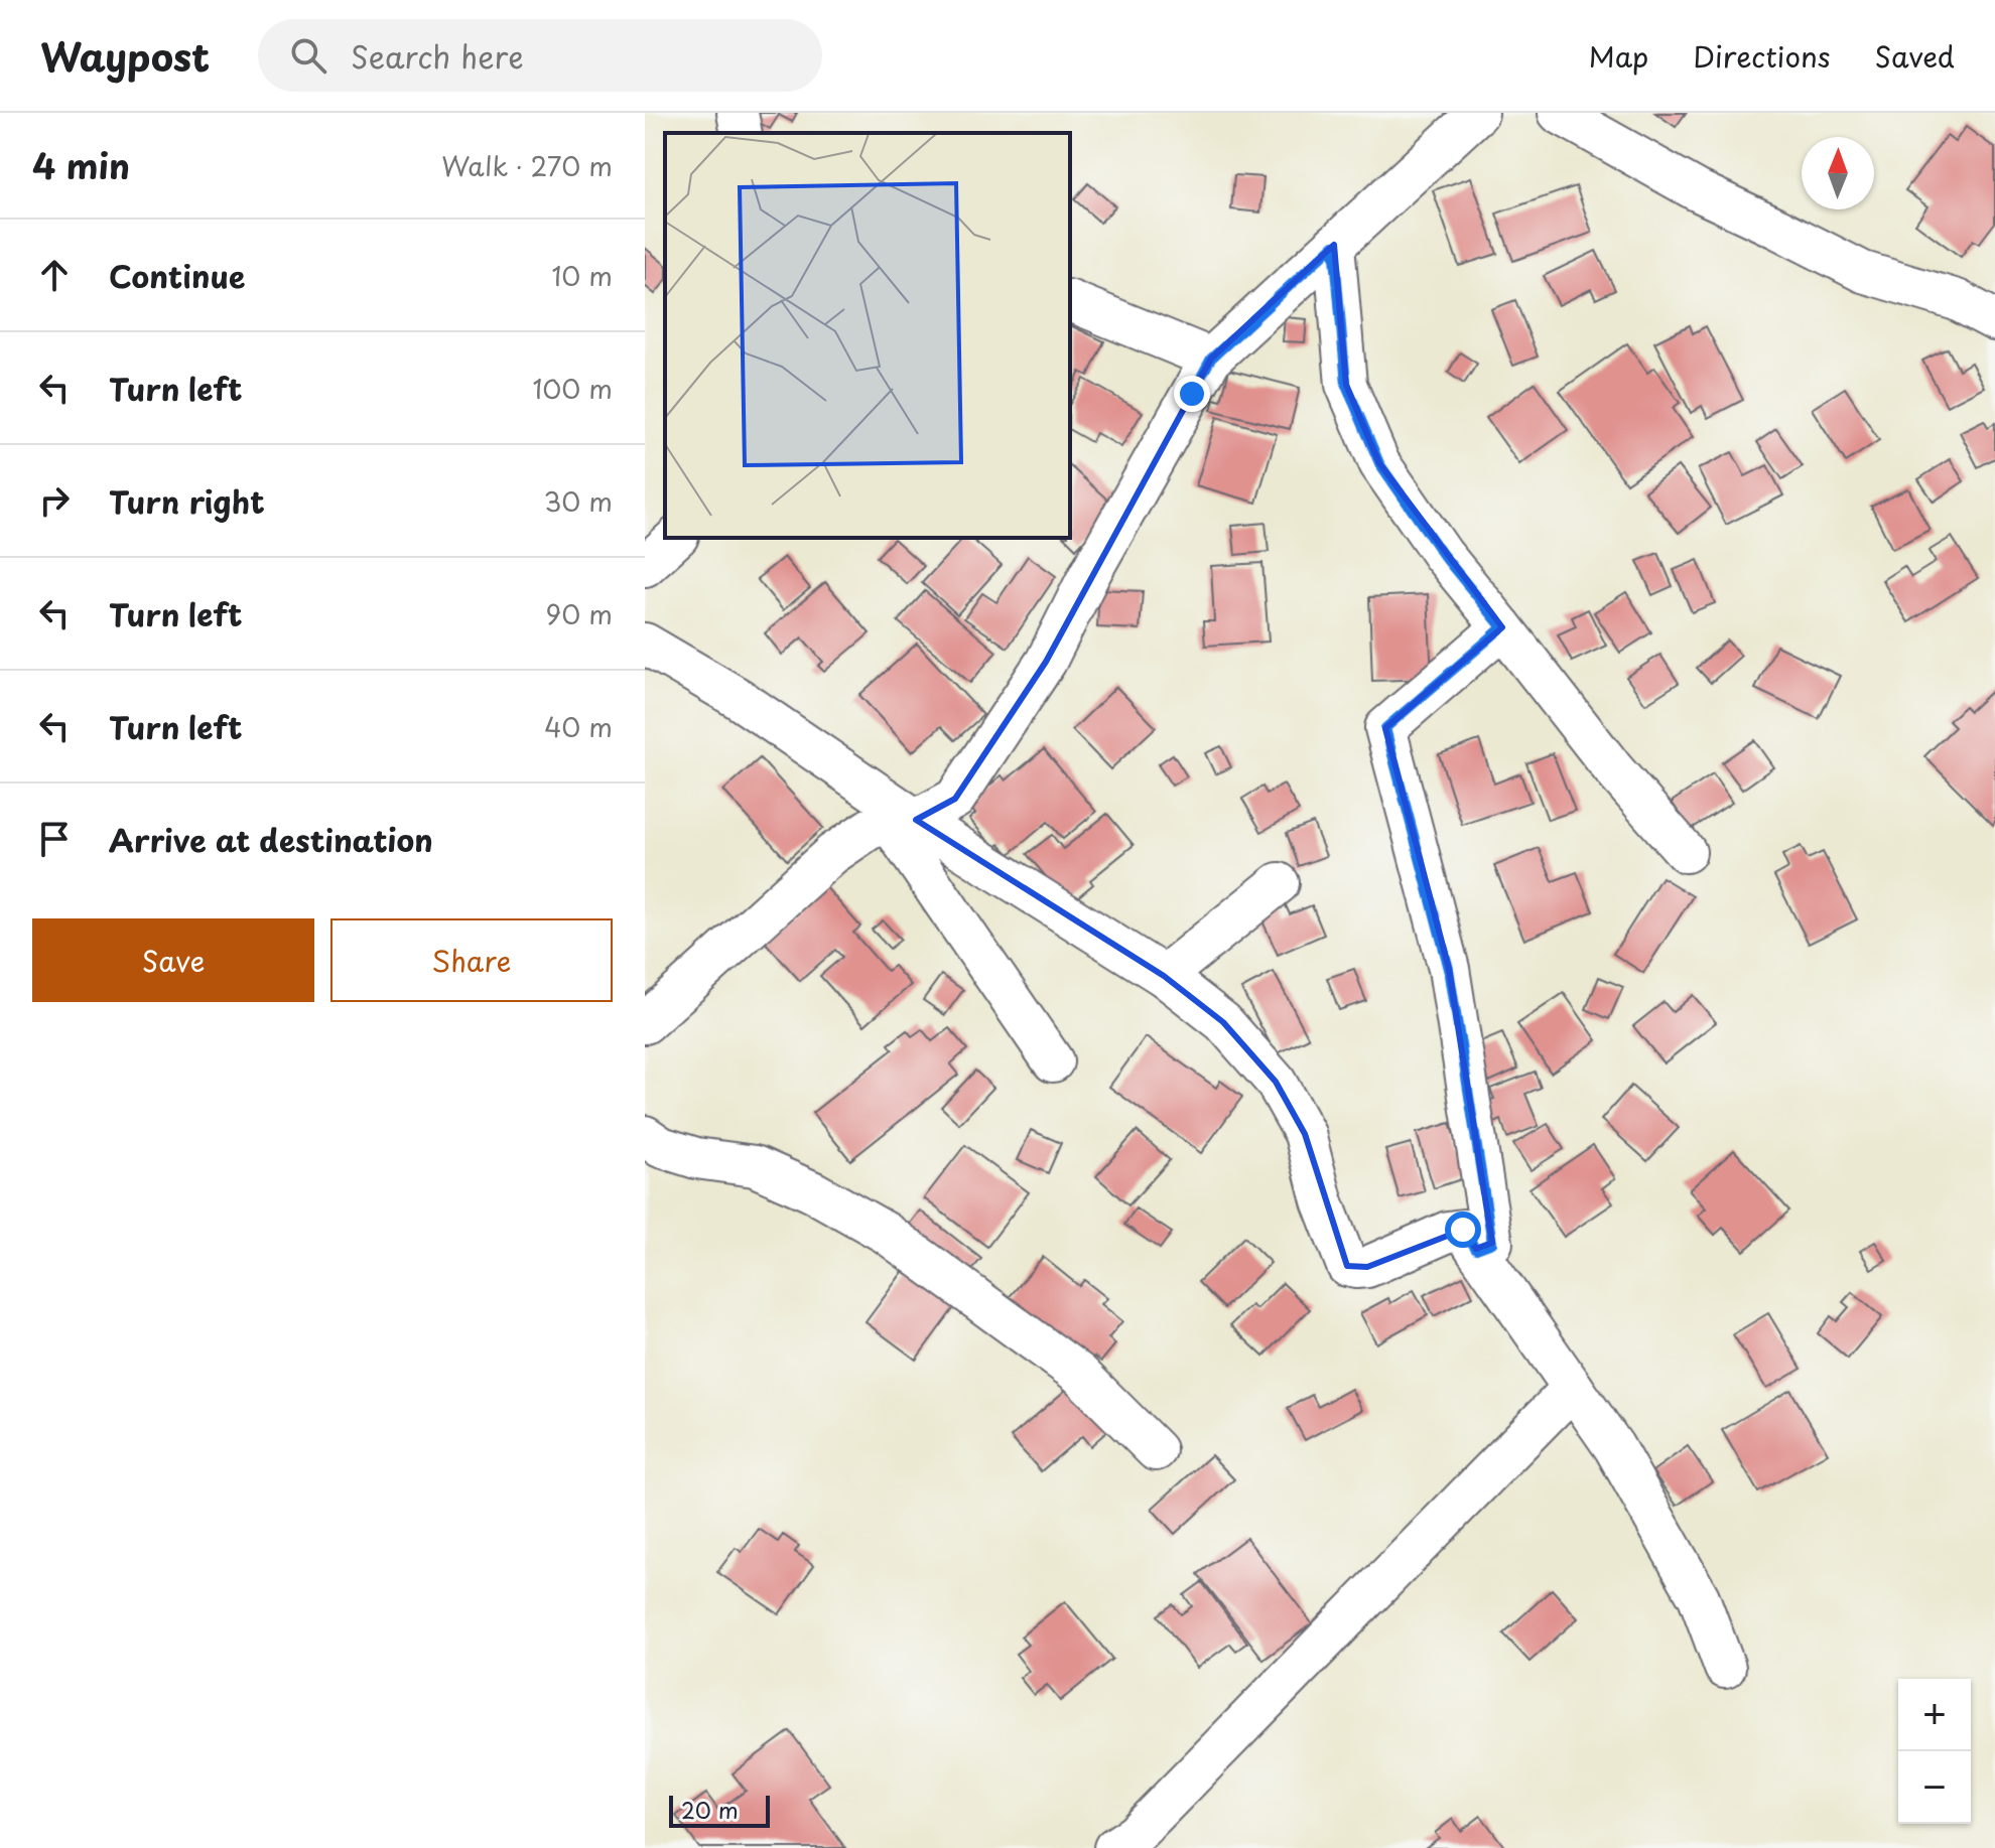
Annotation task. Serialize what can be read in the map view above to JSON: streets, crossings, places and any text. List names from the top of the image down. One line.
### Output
{"scale_bar":"20 m","north":"top","page":{"header":"Waypost","search":"Search here","nav":["Map","Directions","Saved"],"heading":["4 min","Walk · 270 m"],"list":[["Continue","10 m"],["Turn left","100 m"],["Turn right","30 m"],["Turn left","90 m"],["Turn left","40 m"],"Arrive at destination"],"buttons":["Save","Share"],"map_buttons":["+","−"],"scale":"20 m"}}
